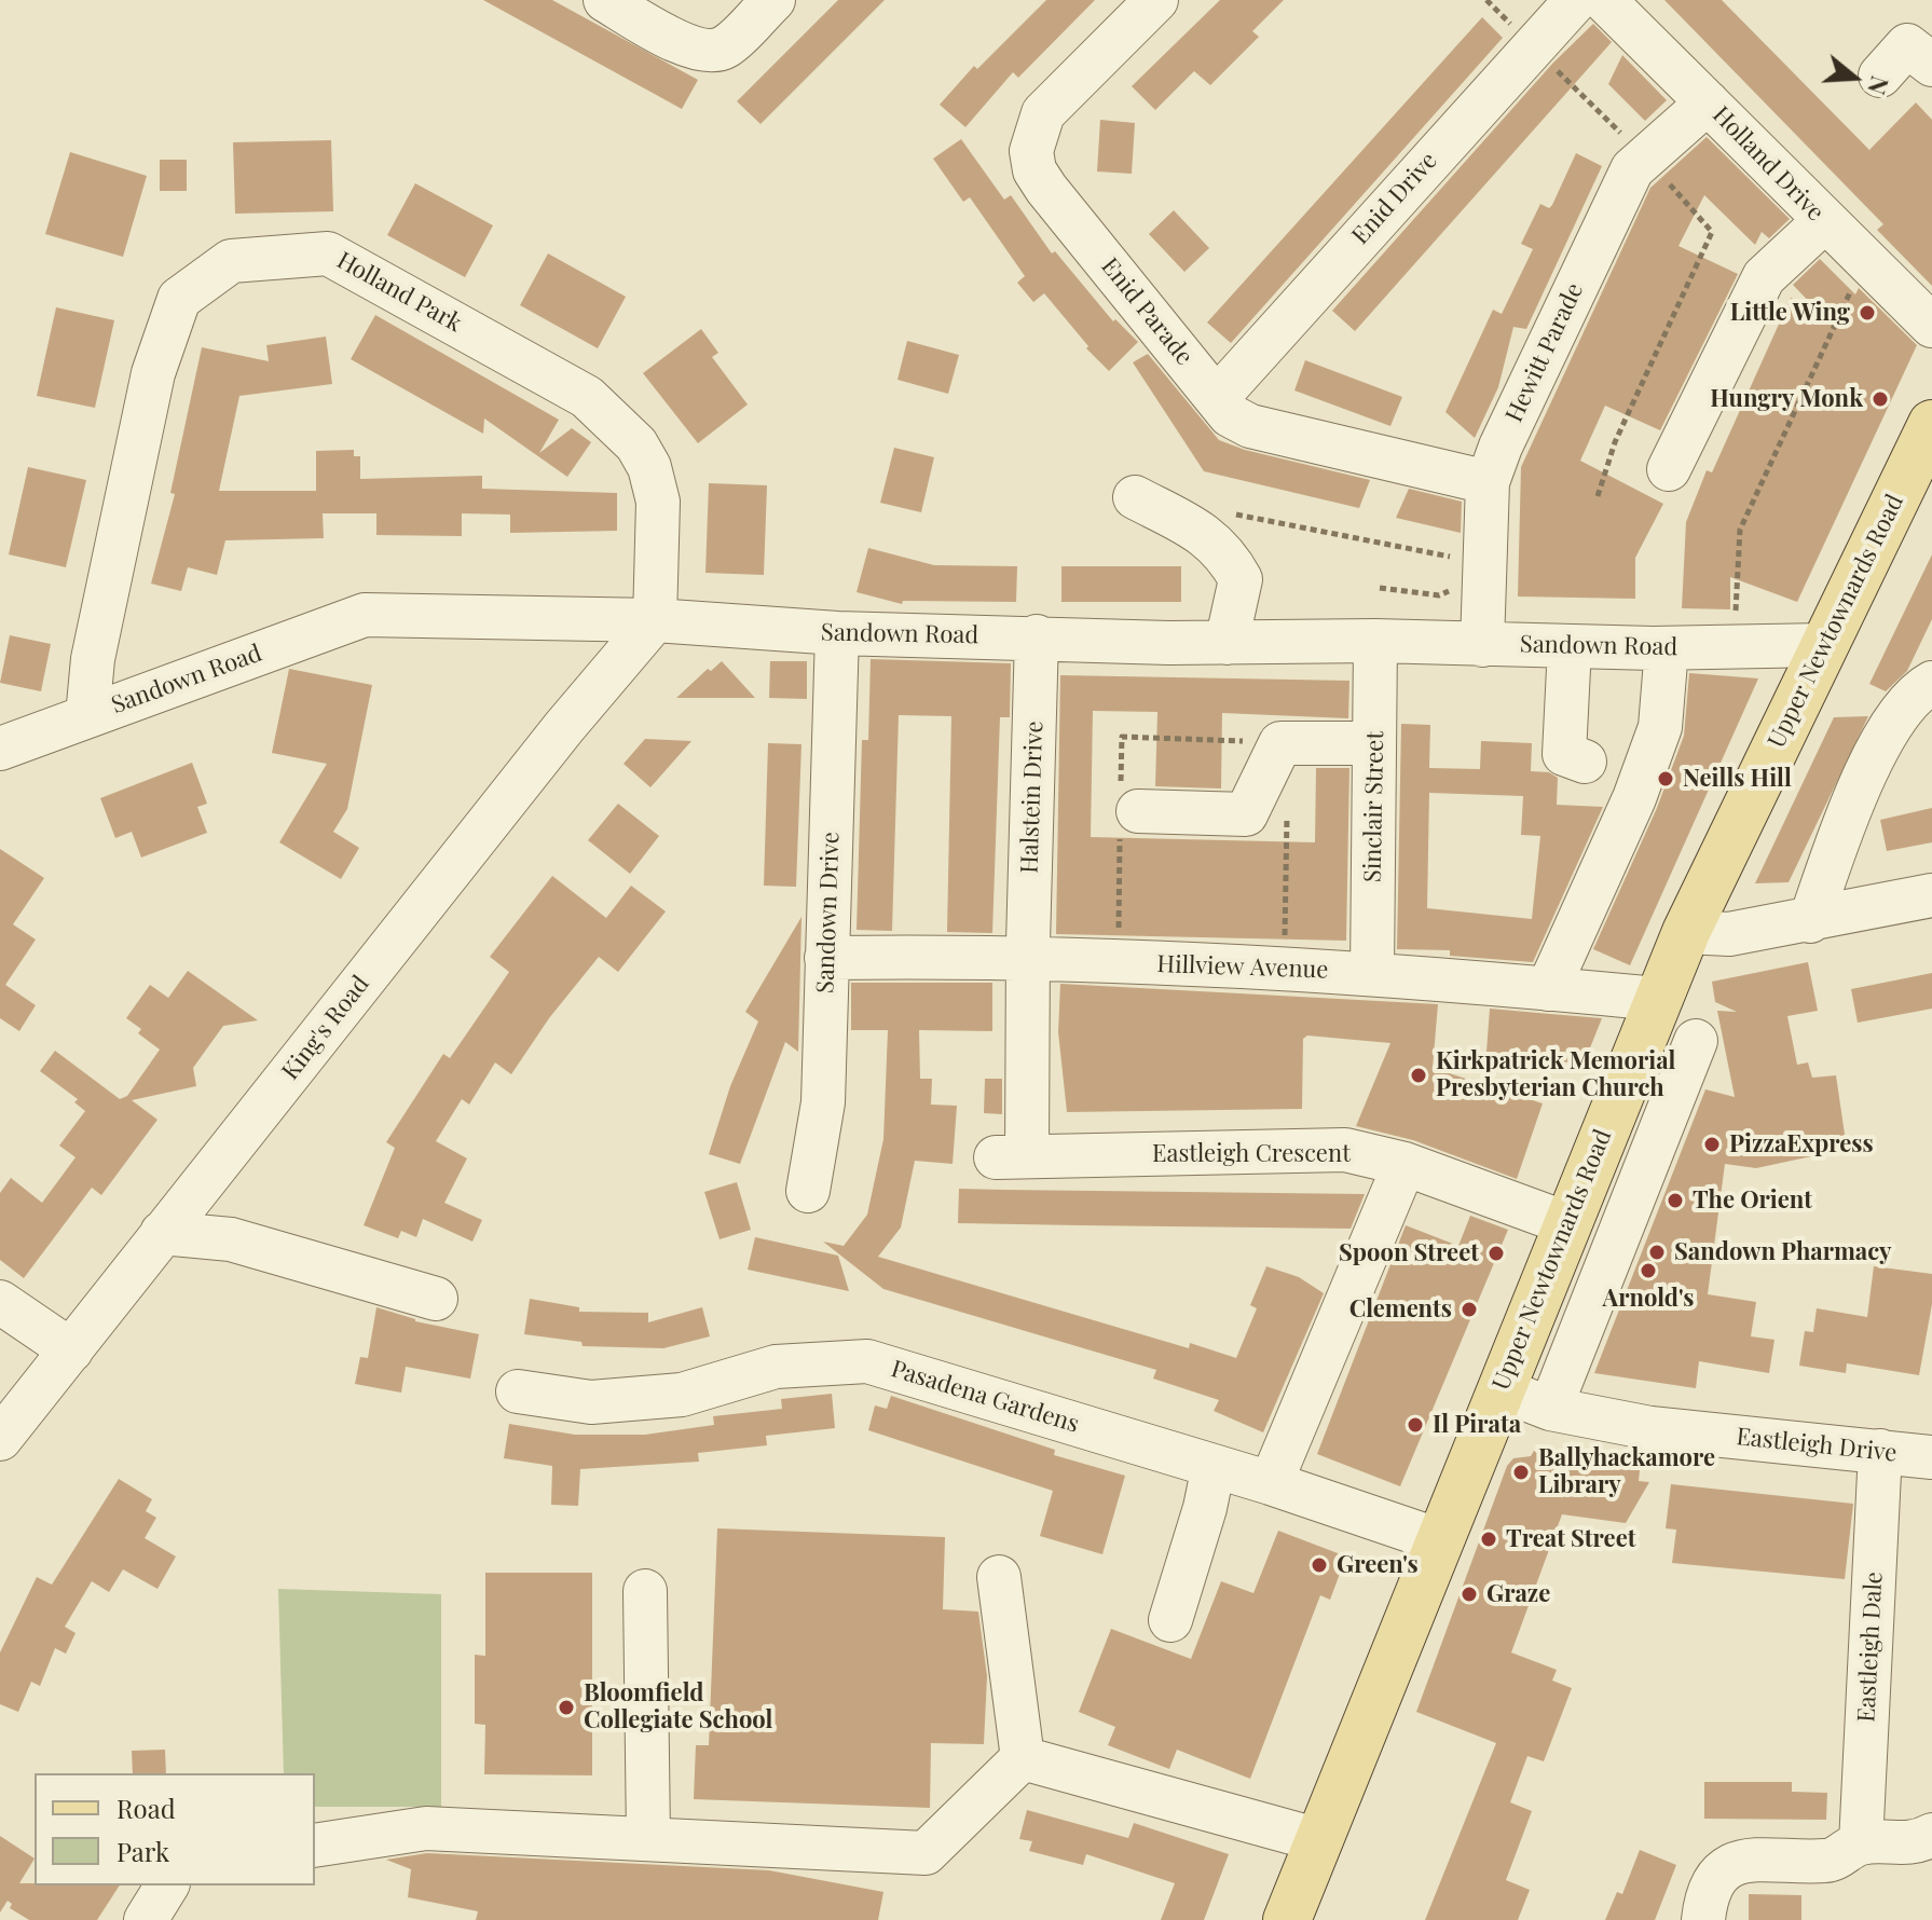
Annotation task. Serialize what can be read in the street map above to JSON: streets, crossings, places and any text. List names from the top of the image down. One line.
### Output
{"streets":{"main road":["Upper Newtownards Road"],"street":["Holland Drive","Enid Drive","Holland Park","Enid Parade","Hewitt Parade","Sandown Road","Halstein Drive","Sinclair Street","Sandown Drive","Hillview Avenue","King's Road","Eastleigh Crescent","Pasadena Gardens","Eastleigh Drive","Eastleigh Dale"]},"crossings":[["Holland Drive","Hewitt Parade"],["Enid Drive","Enid Parade"],["Holland Park","Sandown Road"],["Holland Park","King's Road"],["Enid Parade","Hewitt Parade"],["Hewitt Parade","Sandown Road"],["Upper Newtownards Road","Sandown Road"],["Upper Newtownards Road","Hillview Avenue"],["Upper Newtownards Road","Eastleigh Crescent"],["Upper Newtownards Road","Pasadena Gardens"],["Upper Newtownards Road","Eastleigh Drive"],["Sandown Road","Halstein Drive"],["Sandown Road","Sinclair Street"],["Sandown Road","Sandown Drive"],["Sandown Road","King's Road"],["Halstein Drive","Hillview Avenue"],["Halstein Drive","Eastleigh Crescent"],["Sinclair Street","Hillview Avenue"],["Sandown Drive","Hillview Avenue"],["Hillview Avenue","Eastleigh Crescent"],["Eastleigh Drive","Eastleigh Dale"]],"places":["Little Wing","Hungry Monk","Neills Hill","Kirkpatrick Memorial Presbyterian Church","PizzaExpress","The Orient","Sandown Pharmacy","Spoon Street","Arnold's","Clements","Il Pirata","Ballyhackamore Library","Treat Street","Green's","Graze","Bloomfield Collegiate School"],"legend":["Road","Park"],"north":"right"}
